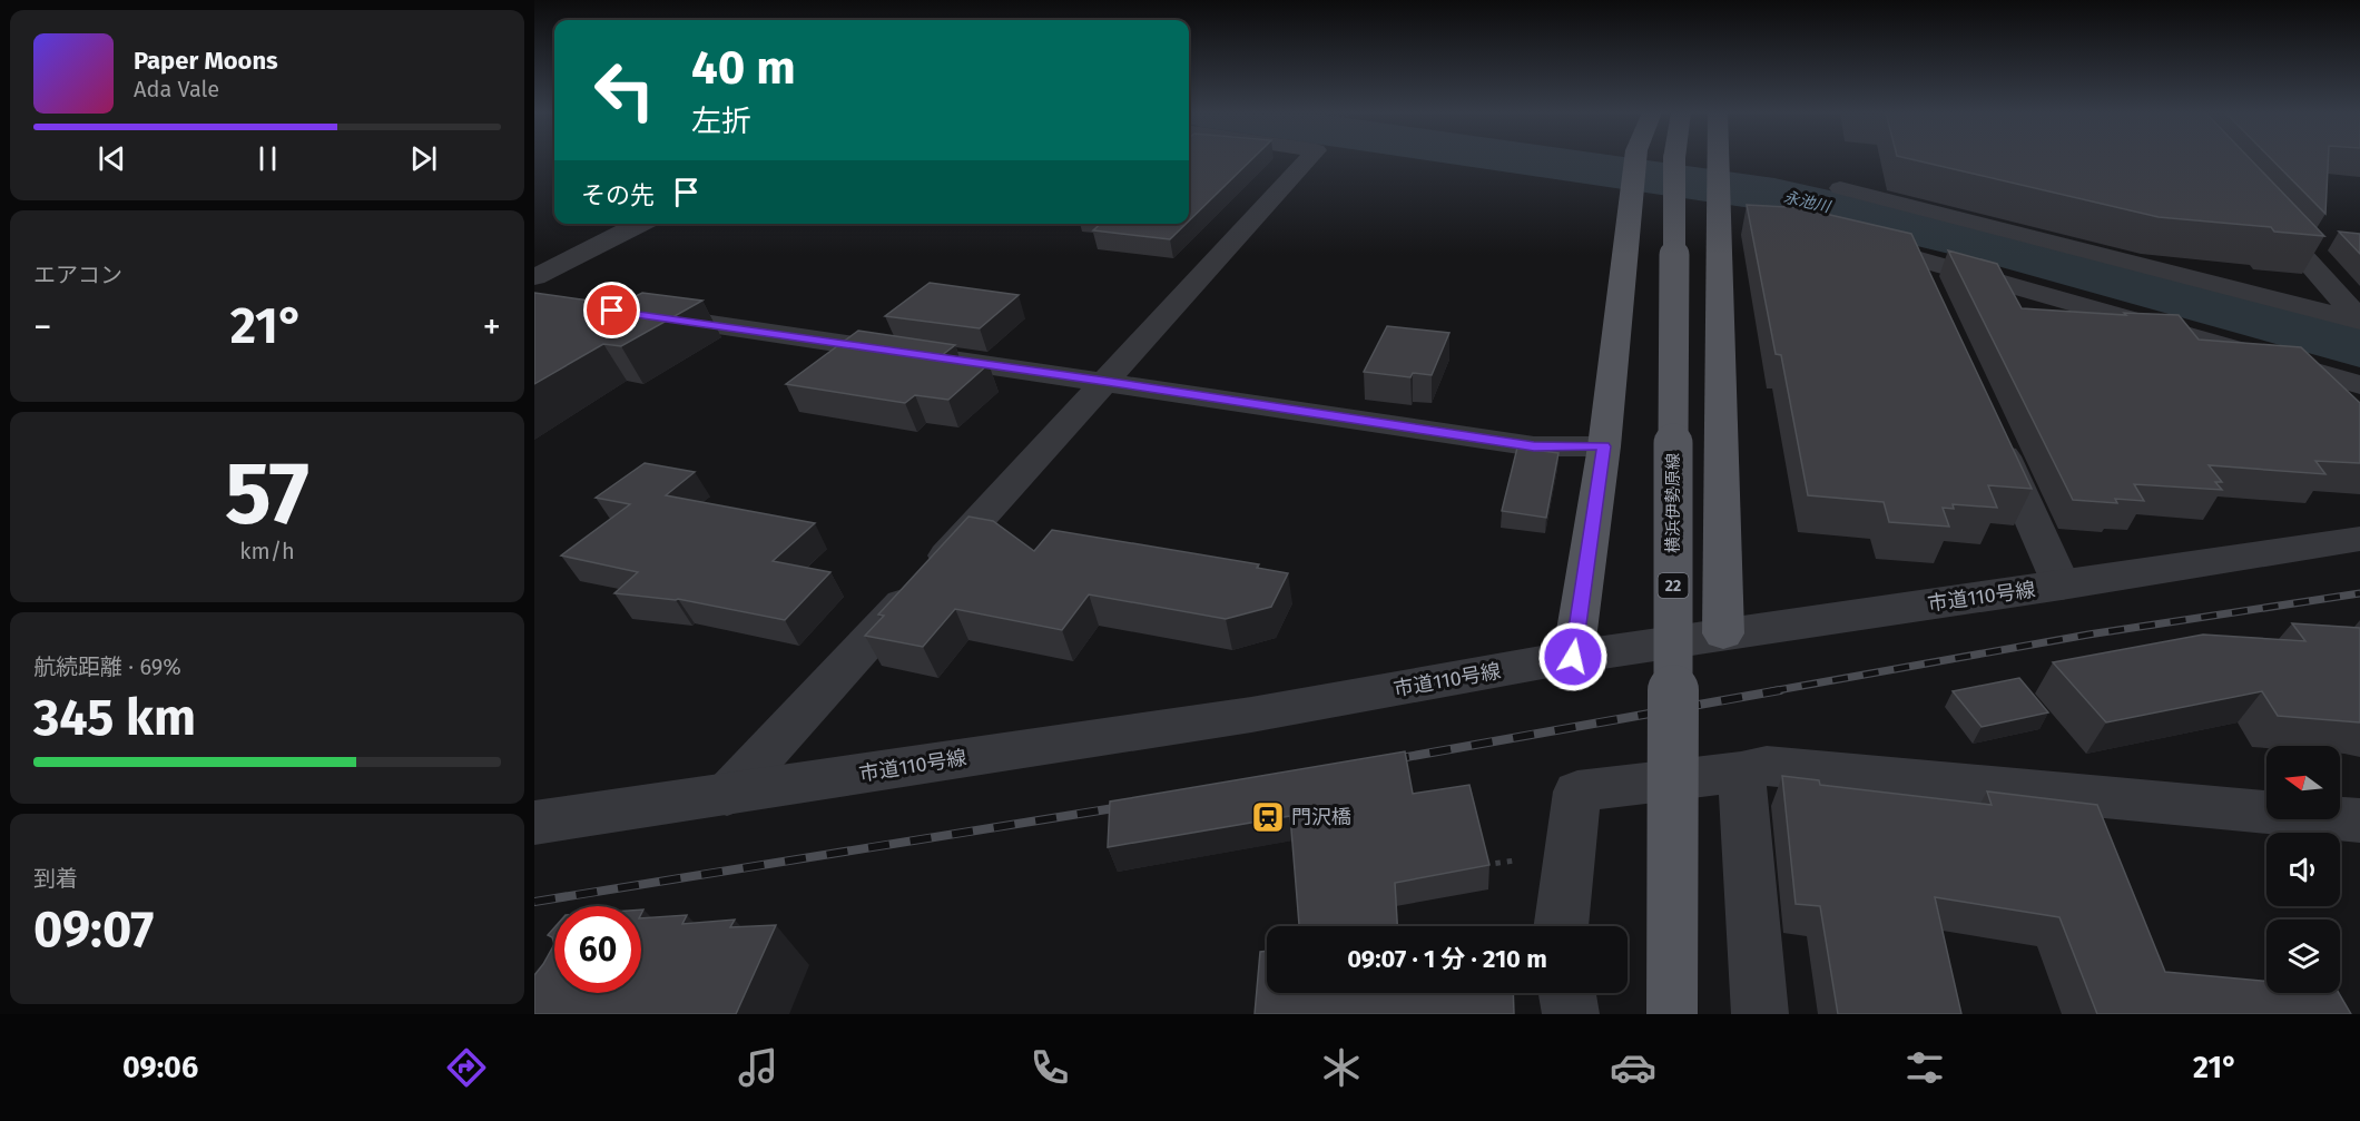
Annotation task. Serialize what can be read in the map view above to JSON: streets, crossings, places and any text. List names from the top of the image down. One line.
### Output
{"streets":{"main road":["横浜伊勢原線","22"],"street":["市道110号線"]},"water":["永池川"],"places":{"station":["門沢橋"]},"north":"left","page":{"turn":["40 m","左折"],"song":["Paper Moons","Ada Vale"],"then":"その先","tile":["エアコン",["57","km/h"],["航続距離 · 69%","345 km"],["到着","09:07"]],"heat":["−","21°","+"],"limit":"60","trip":"09:07 · 1 分 · 210 m","tabs":["09:06","21°"]}}
